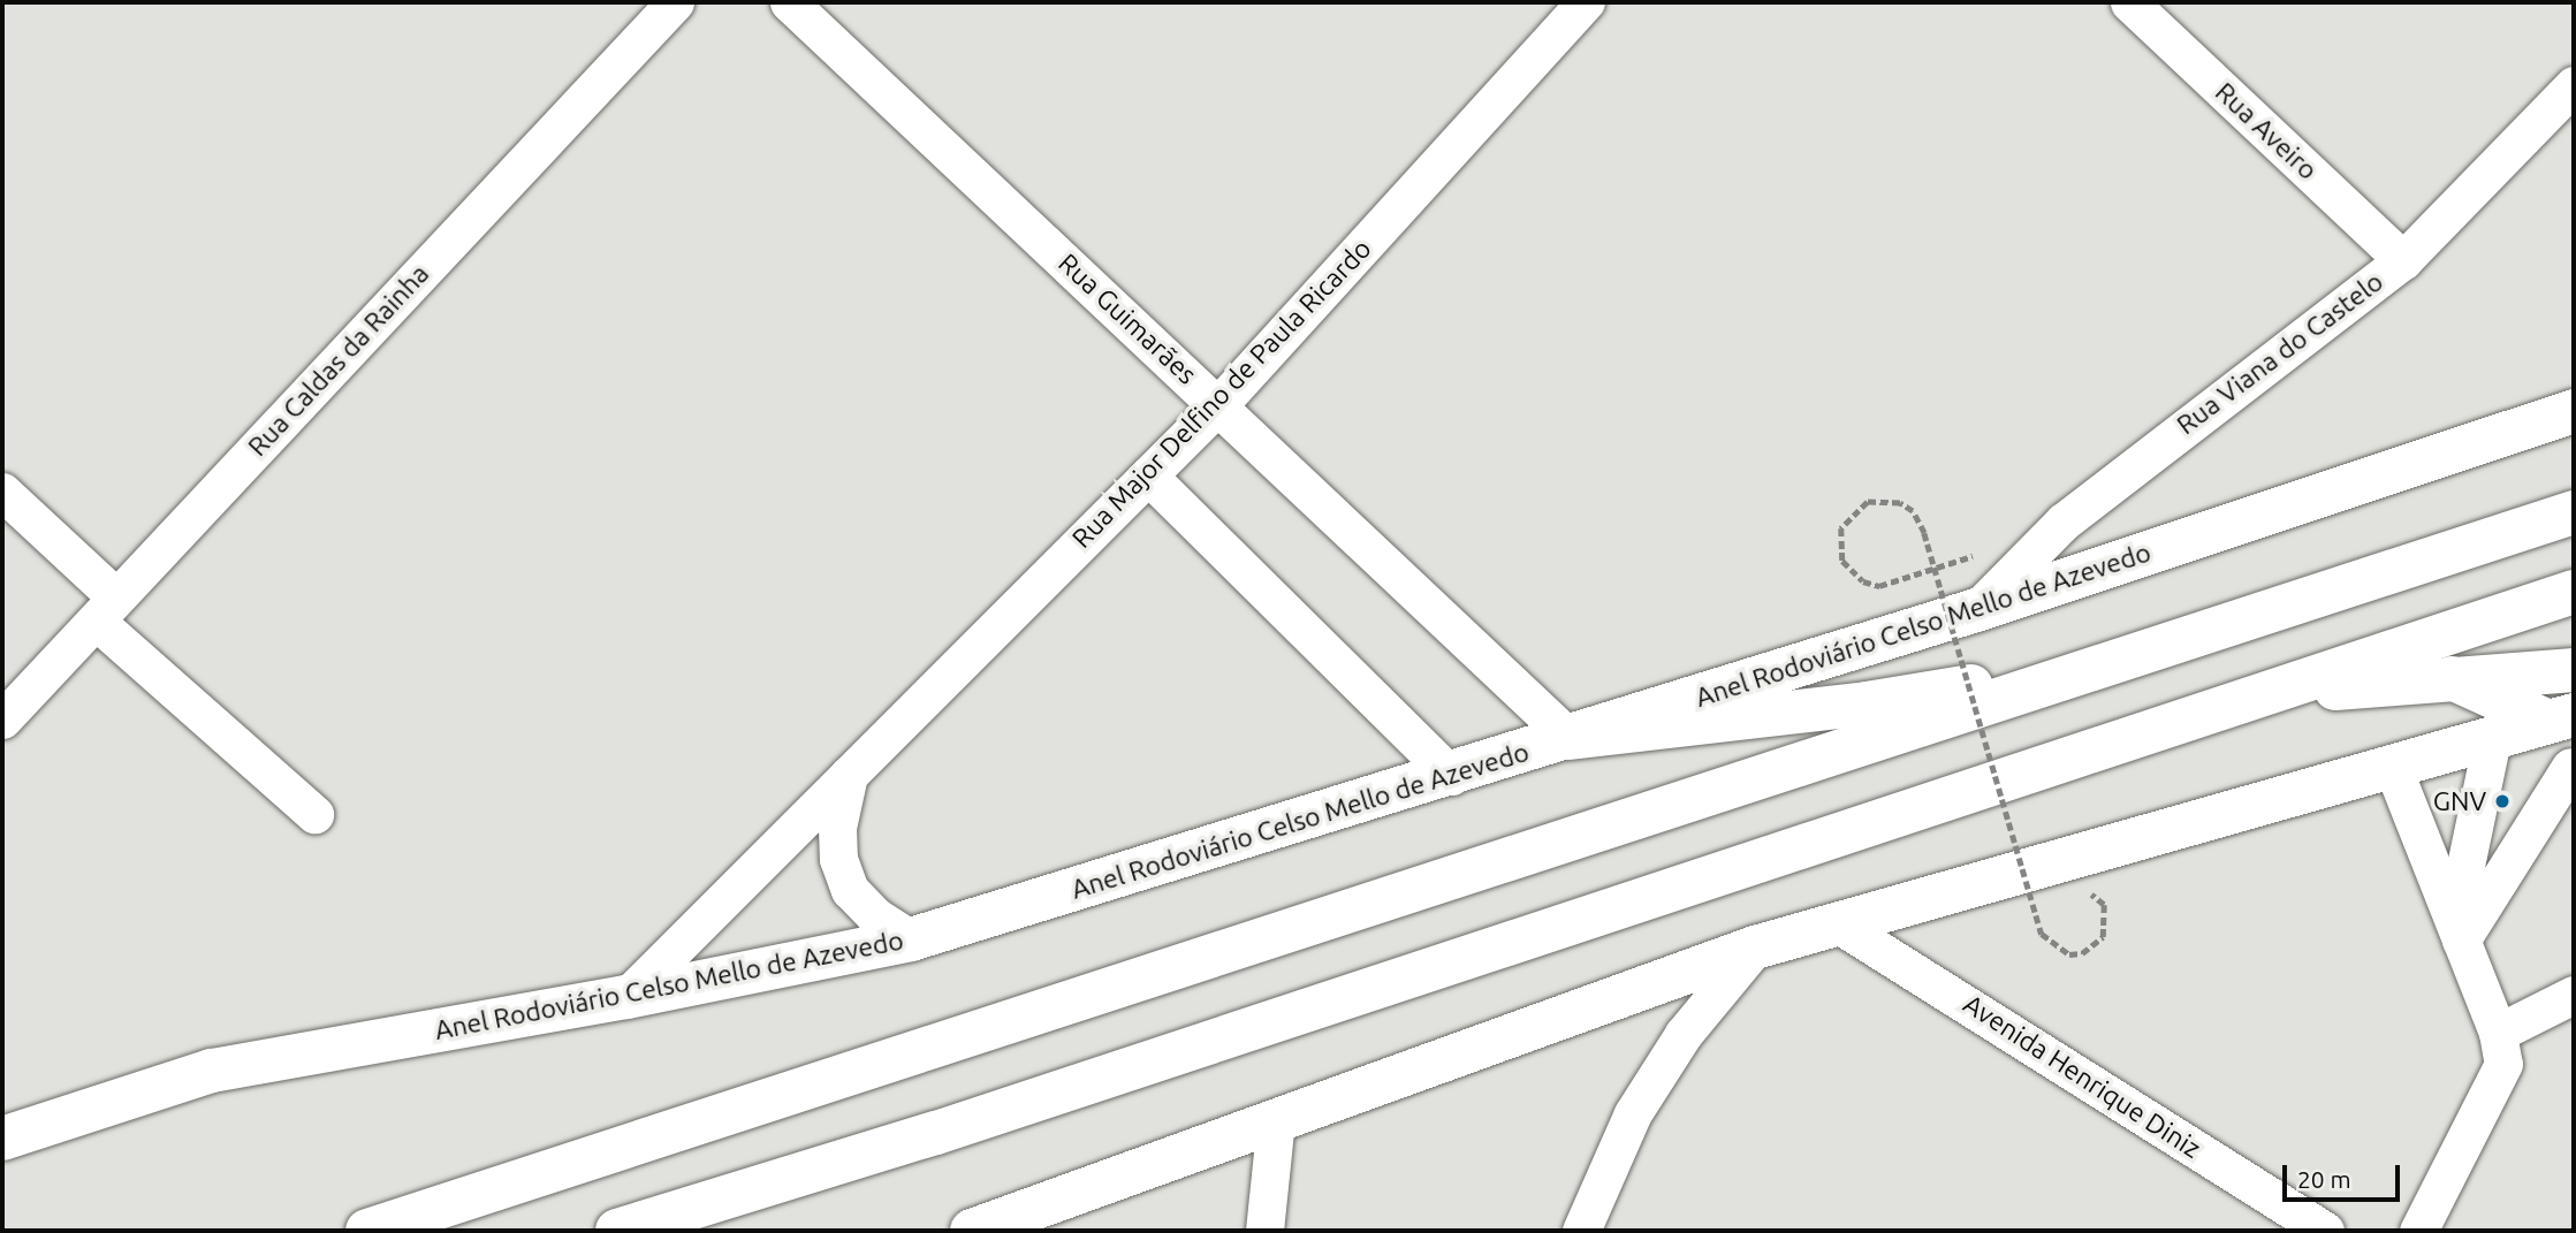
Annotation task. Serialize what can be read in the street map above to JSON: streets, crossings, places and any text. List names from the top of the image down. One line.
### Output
{"streets":{"main road":["Anel Rodoviário Celso Mello de Azevedo"],"street":["Rua Aveiro","Rua Guimarães","Rua Viana do Castelo","Rua Caldas da Rainha","Rua Major Delfino de Paula Ricardo","Avenida Henrique Diniz"]},"crossings":[["Rua Aveiro","Rua Viana do Castelo"],["Rua Guimarães","Rua Major Delfino de Paula Ricardo"],["Rua Guimarães","Anel Rodoviário Celso Mello de Azevedo"],["Rua Viana do Castelo","Anel Rodoviário Celso Mello de Azevedo"],["Rua Major Delfino de Paula Ricardo","Anel Rodoviário Celso Mello de Azevedo"]],"places":["GNV"],"scale_bar":"20 m"}
